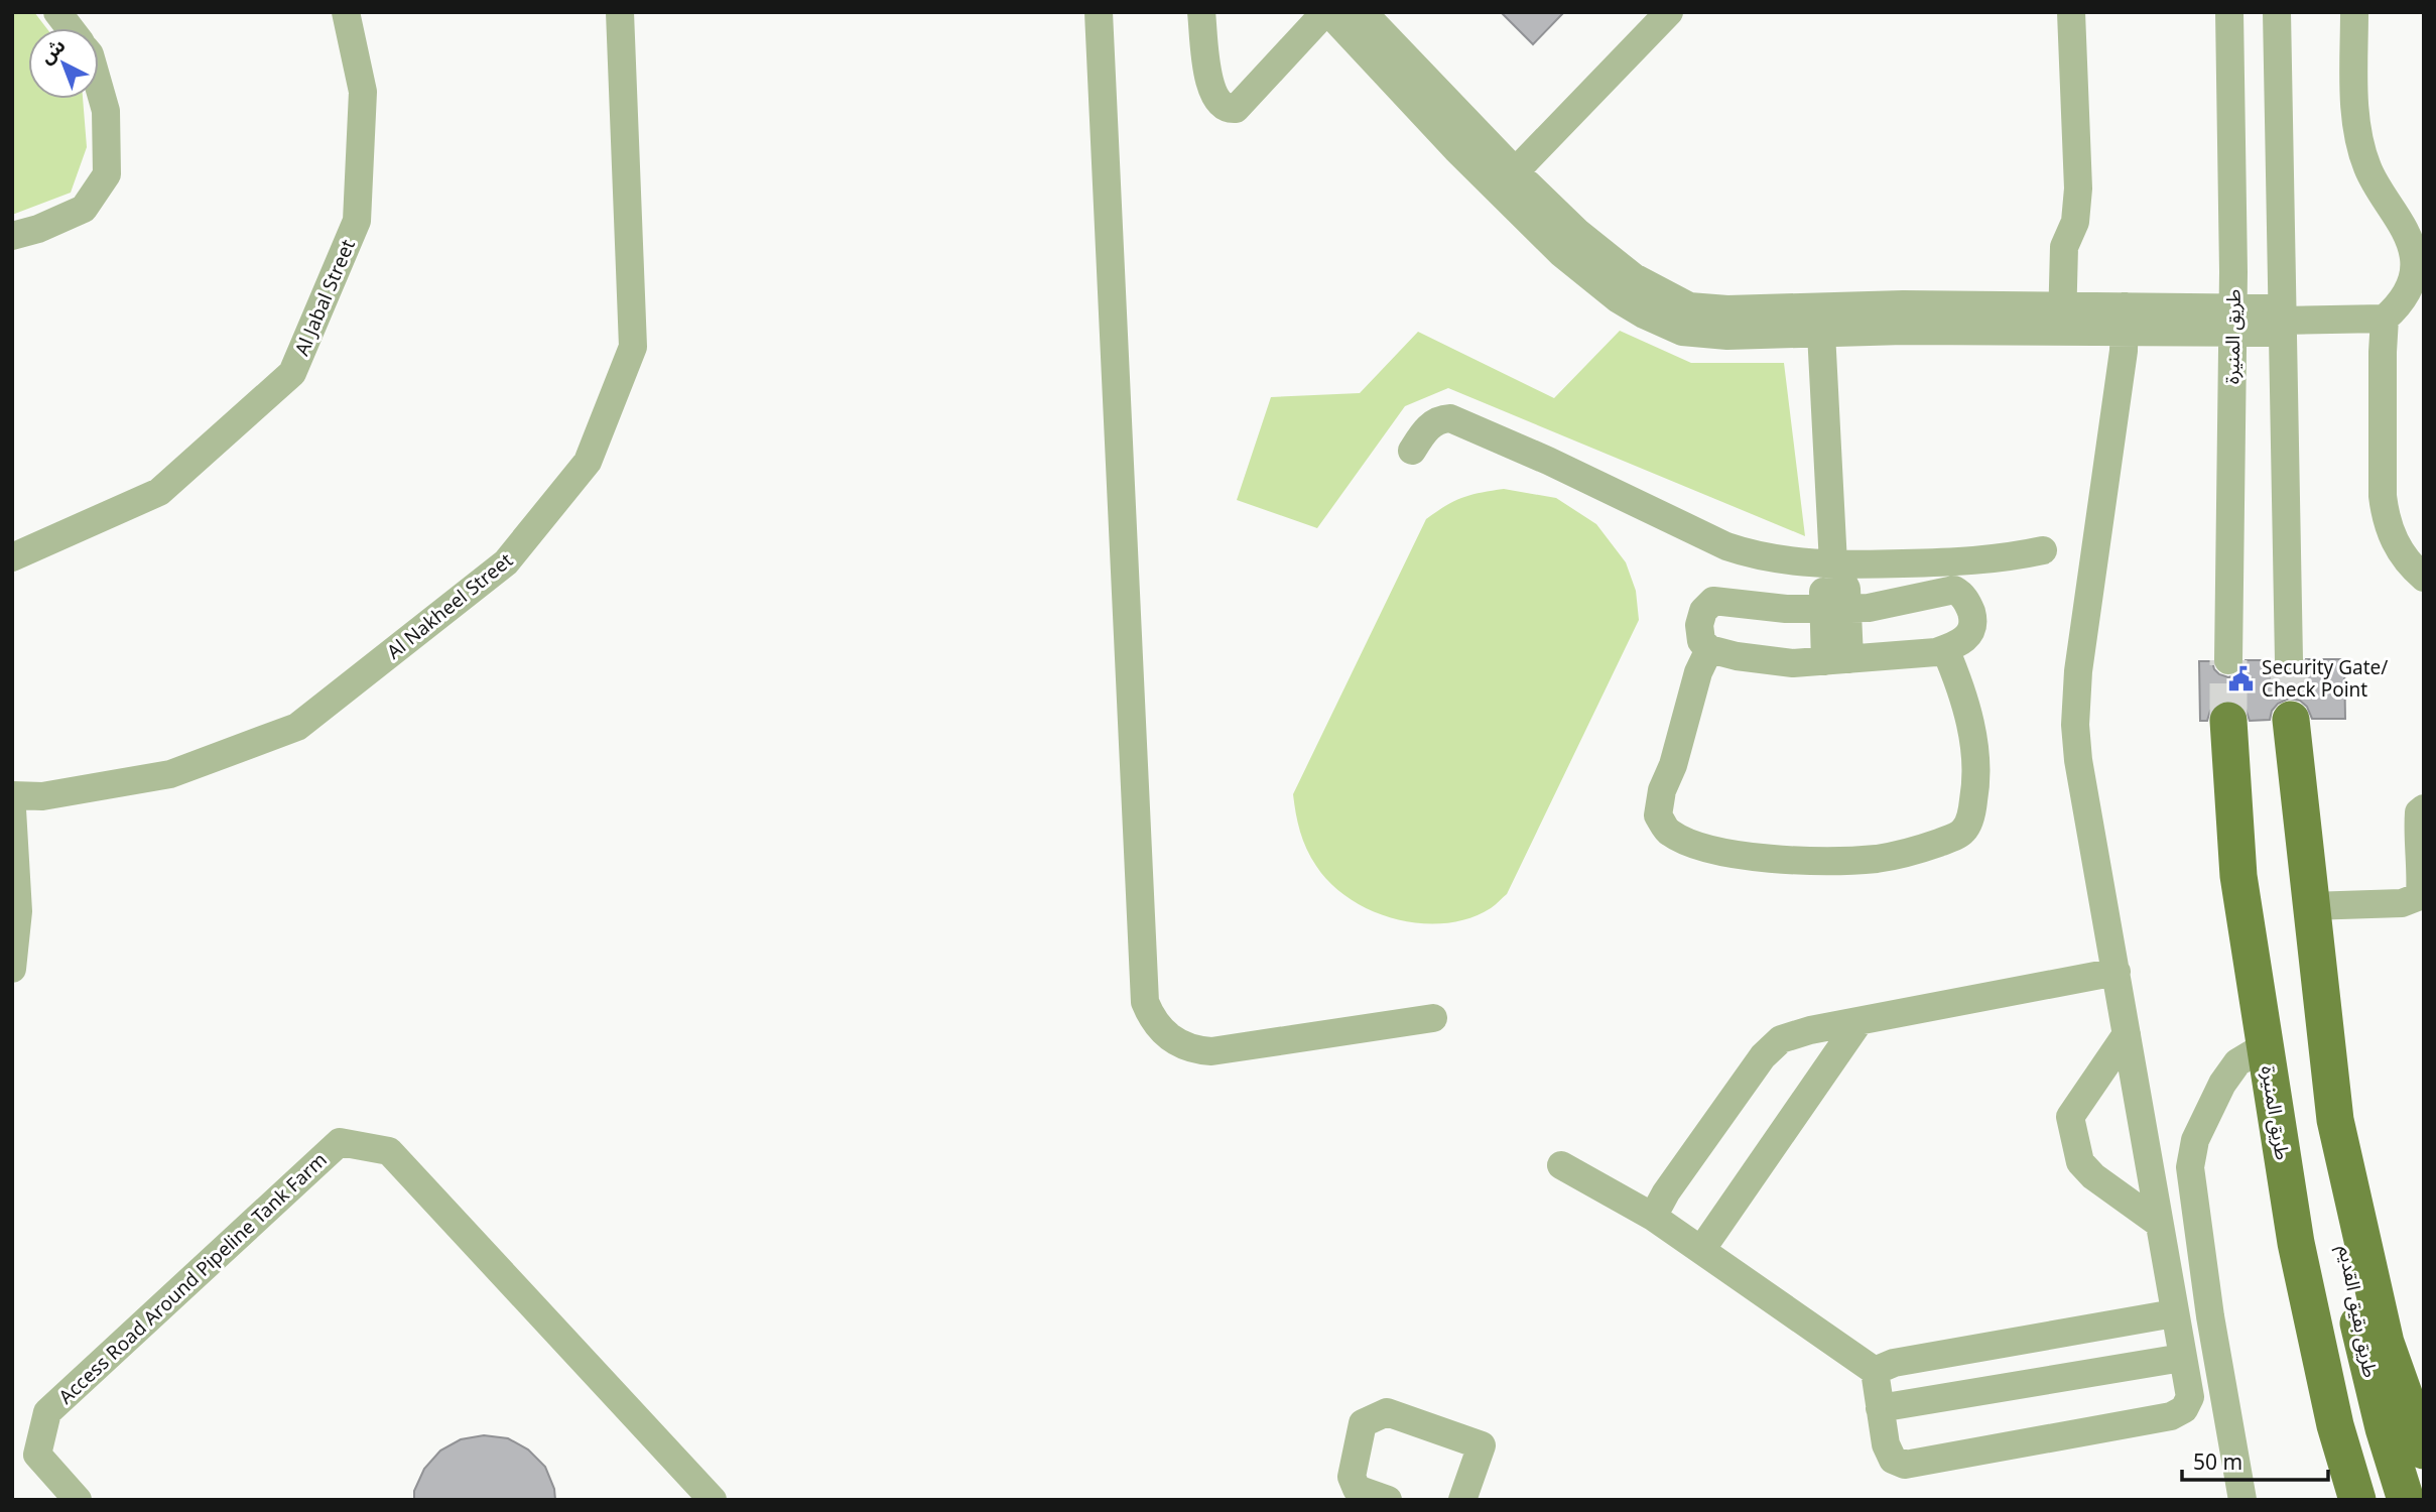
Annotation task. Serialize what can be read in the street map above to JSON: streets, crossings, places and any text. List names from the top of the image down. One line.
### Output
{"streets":{"main road":["طريق المنيرة","طريق بقيق القديم"],"street":["Al Jabal Street","Al Nakheel Street","Access Road Around Pipeline Tank Farm"]},"places":{"public building":["Security Gate/ Check Point"]},"scale_bar":"50 m","north":"top left"}
